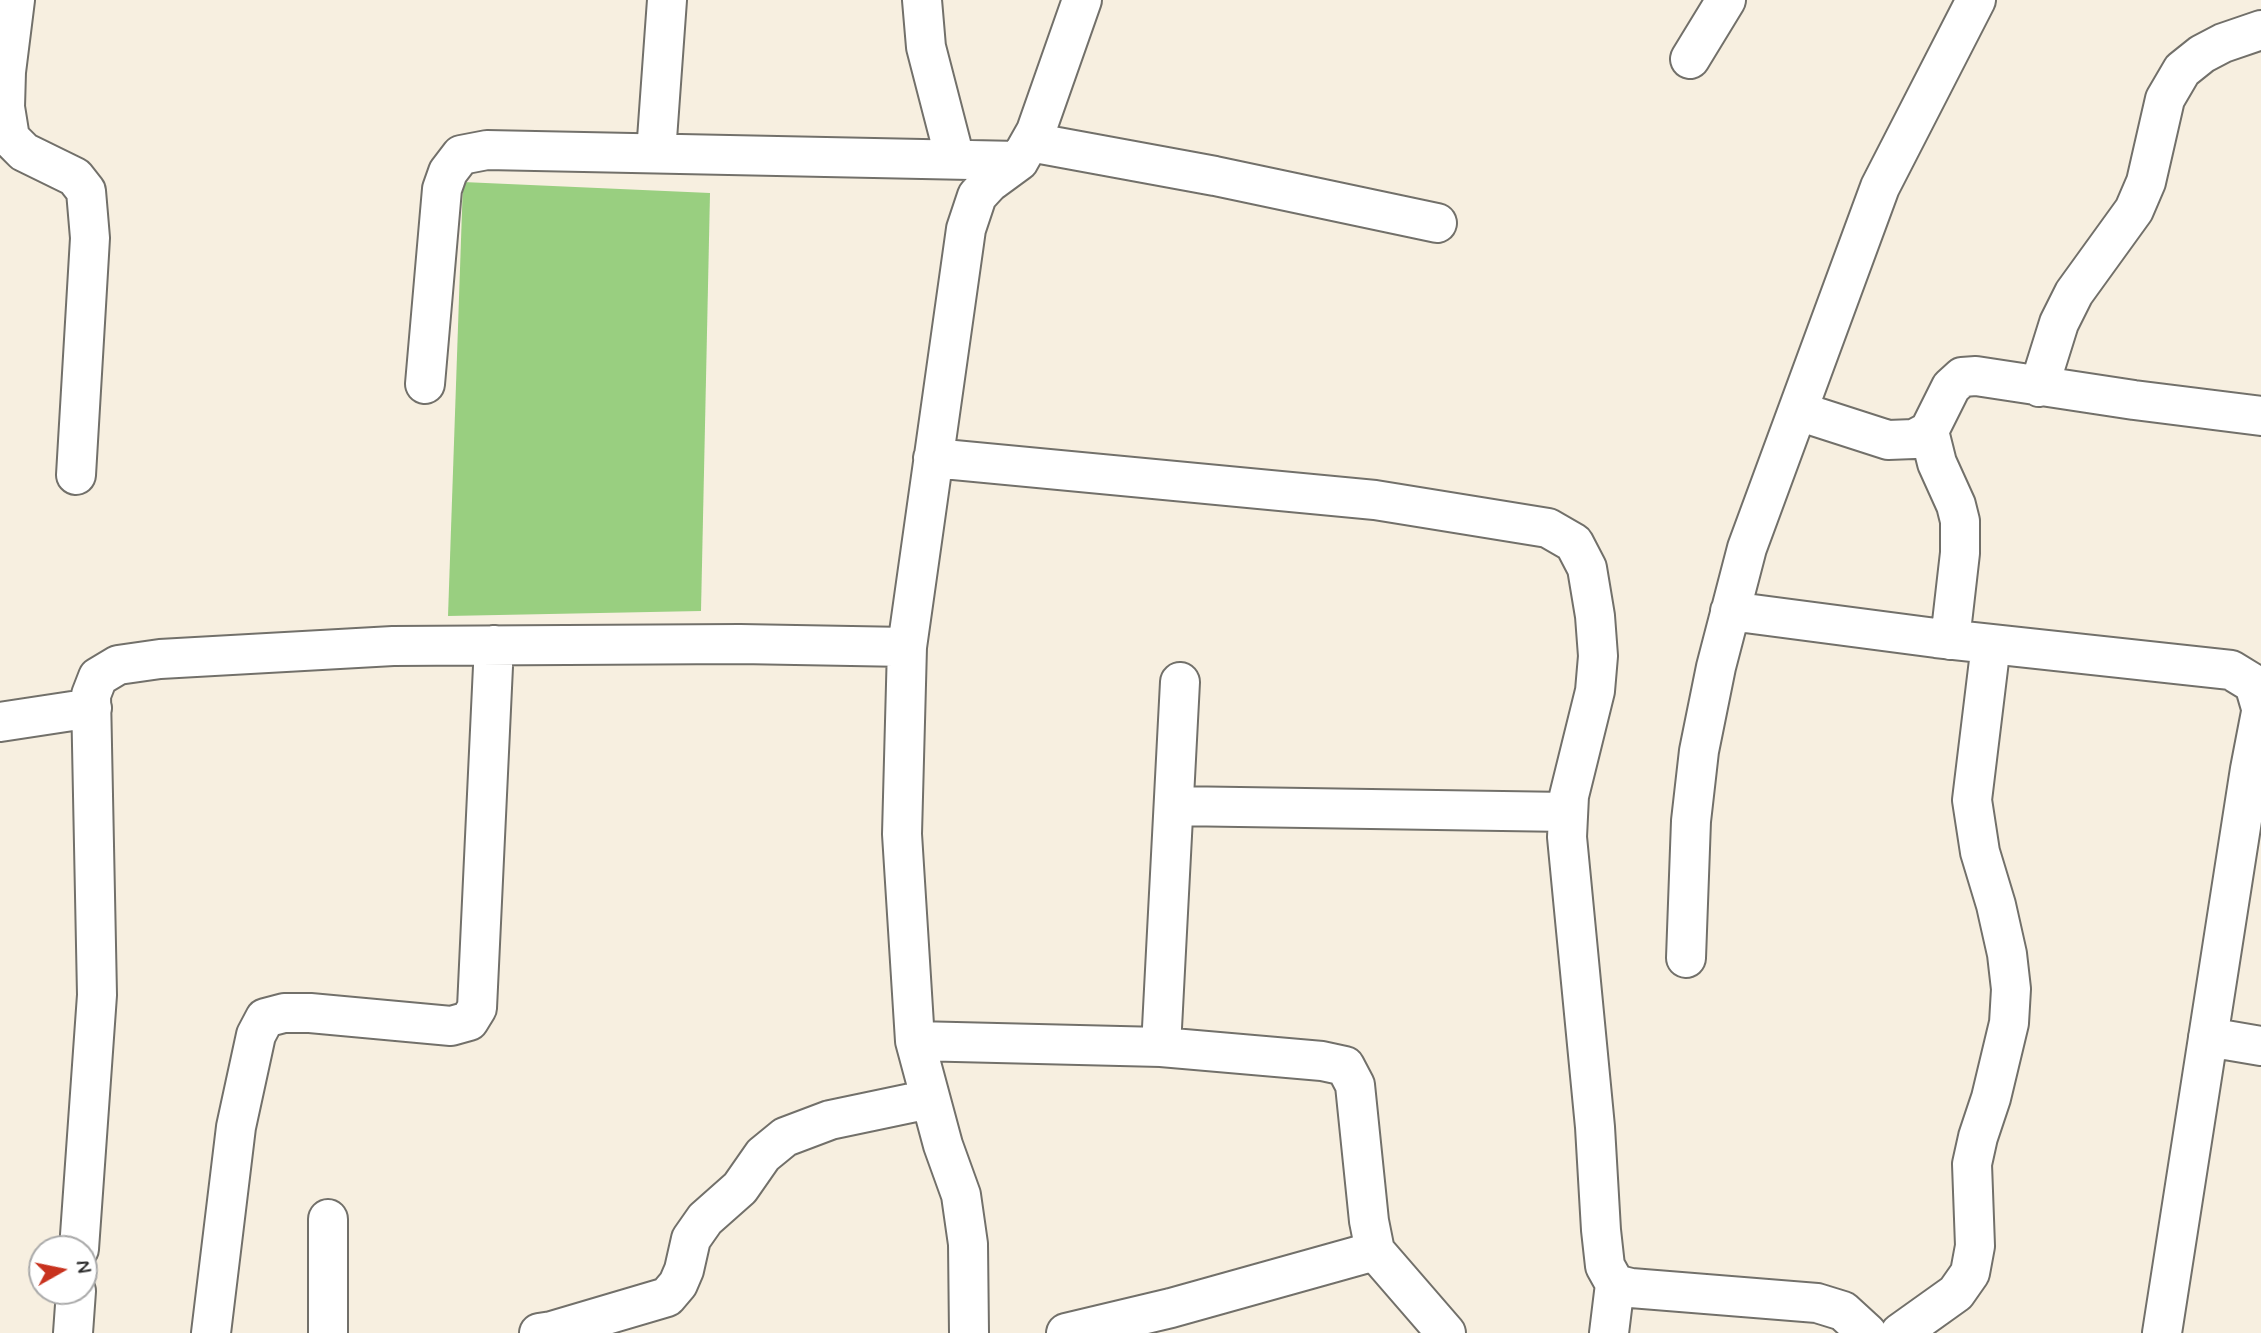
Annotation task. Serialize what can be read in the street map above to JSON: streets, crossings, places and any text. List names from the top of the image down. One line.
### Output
{"north":"right"}
